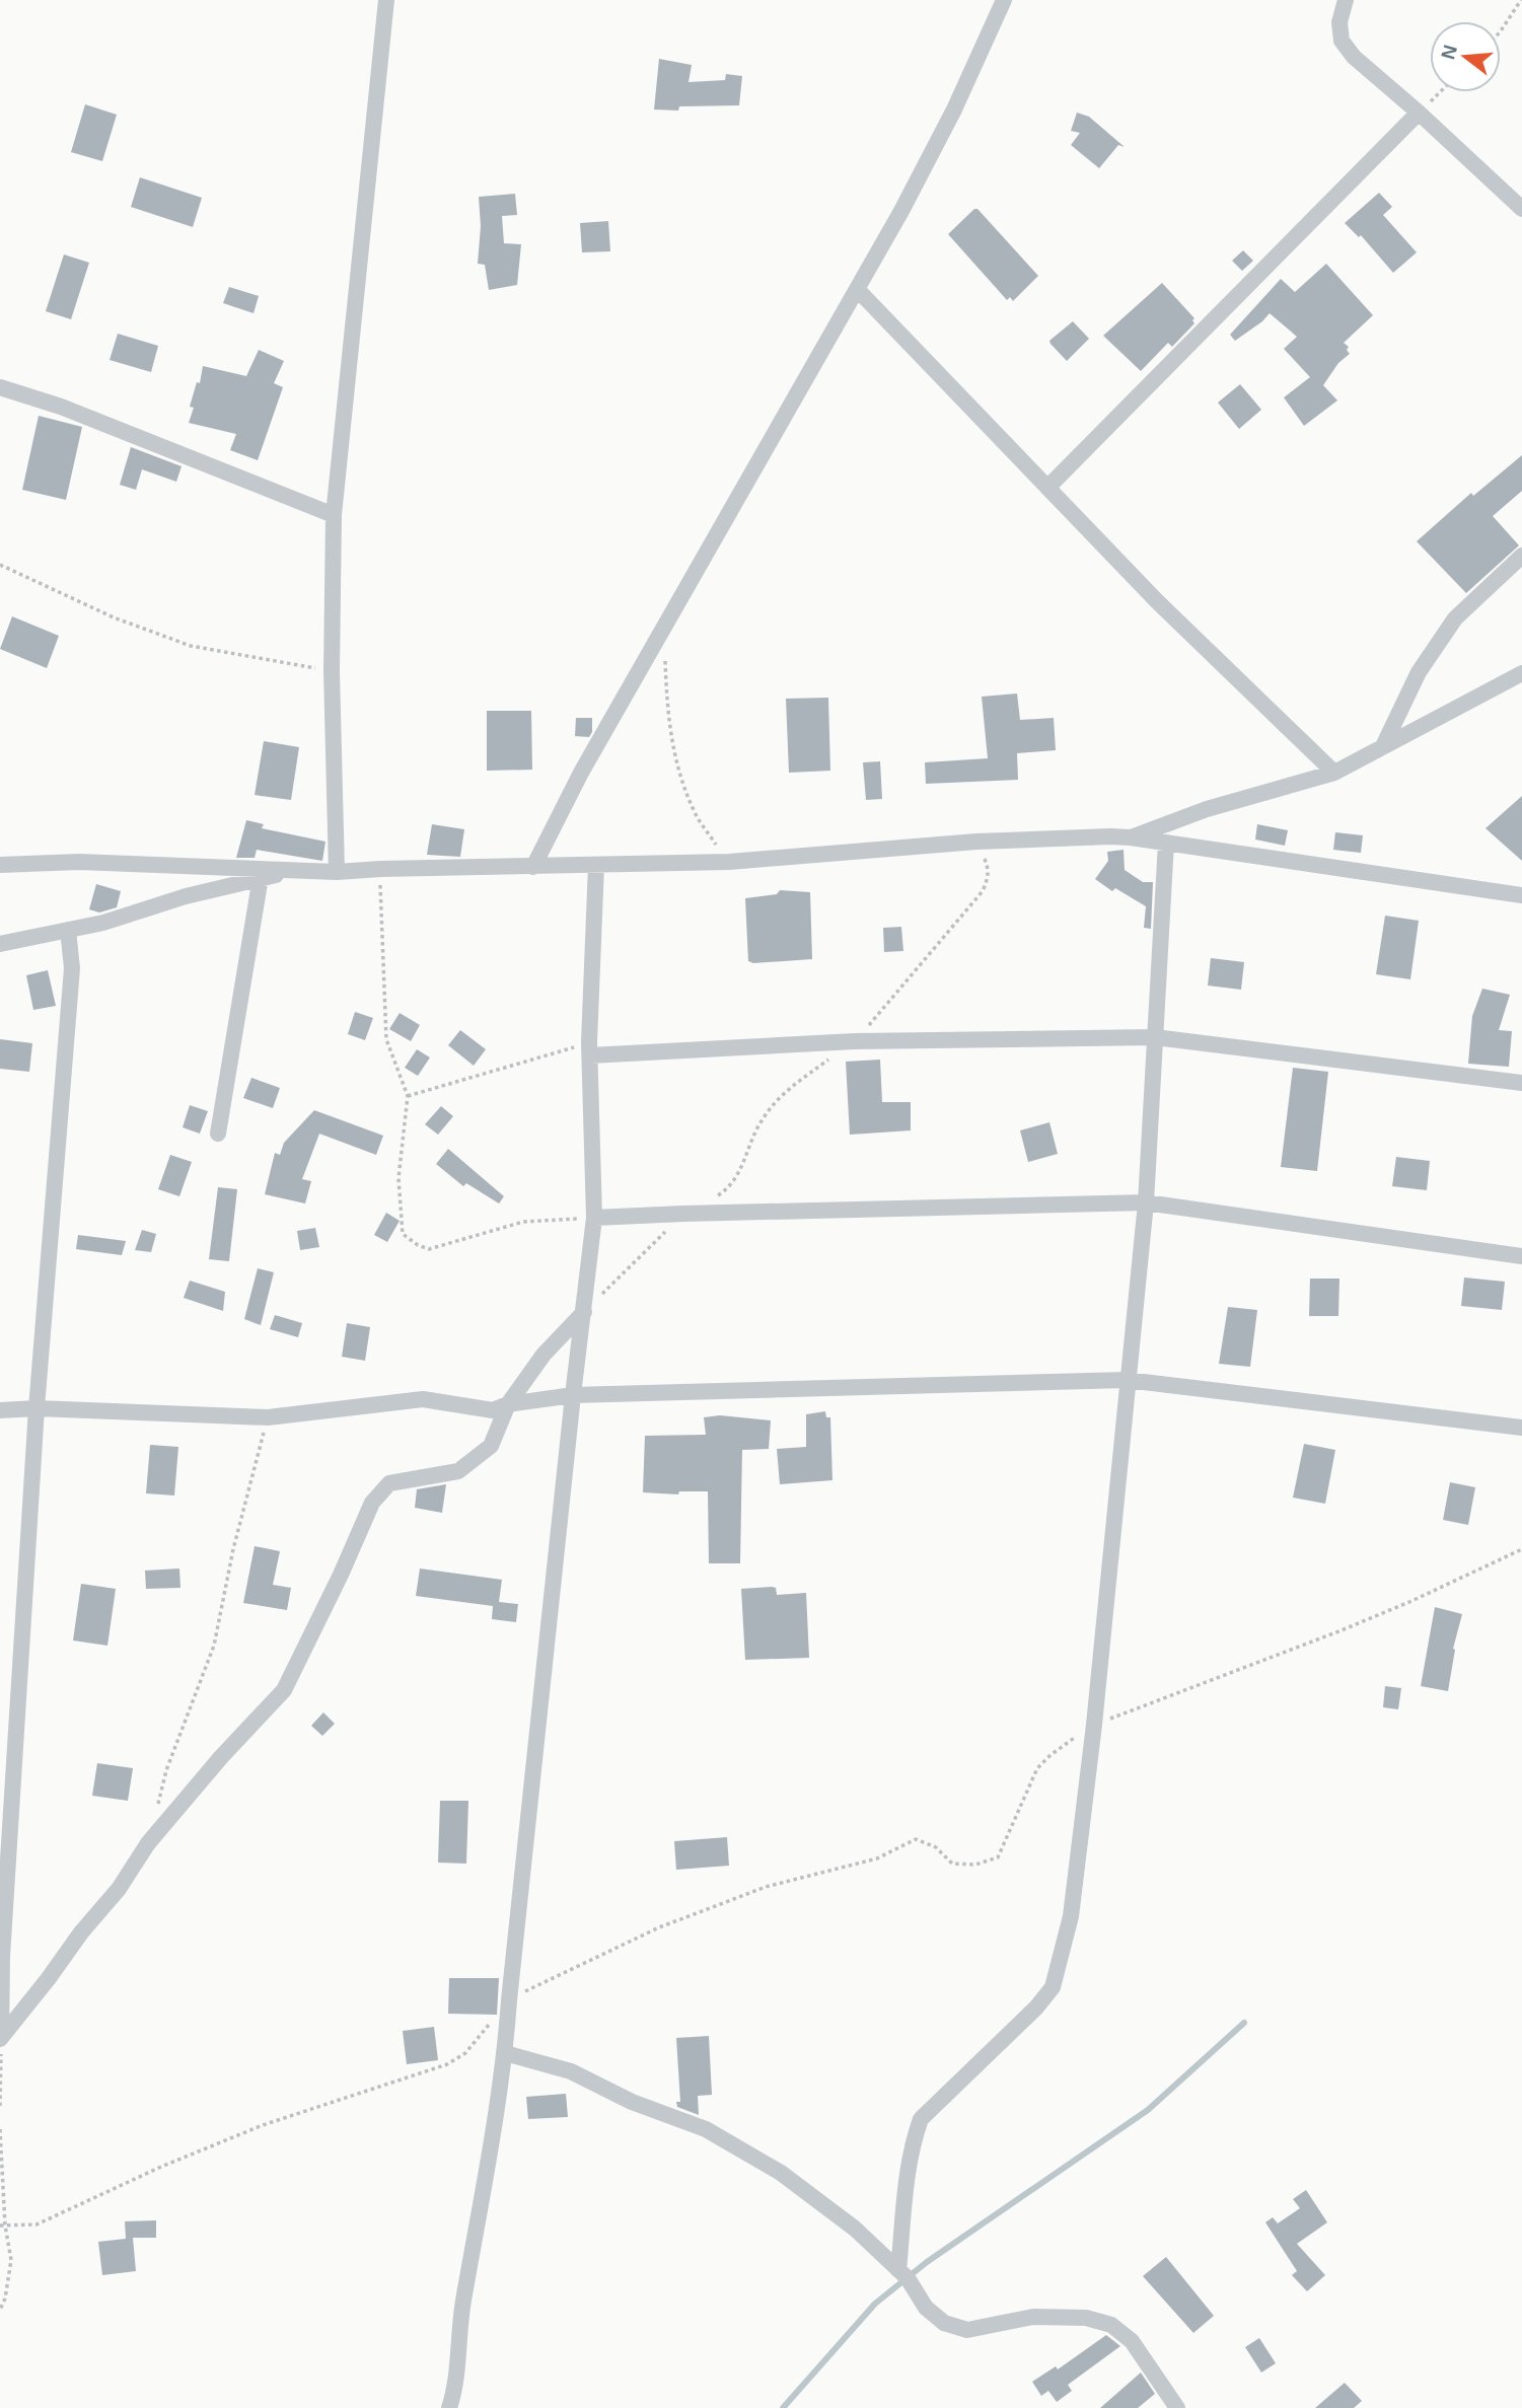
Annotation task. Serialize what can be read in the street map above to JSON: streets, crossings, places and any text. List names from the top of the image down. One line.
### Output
{"north":"left"}
